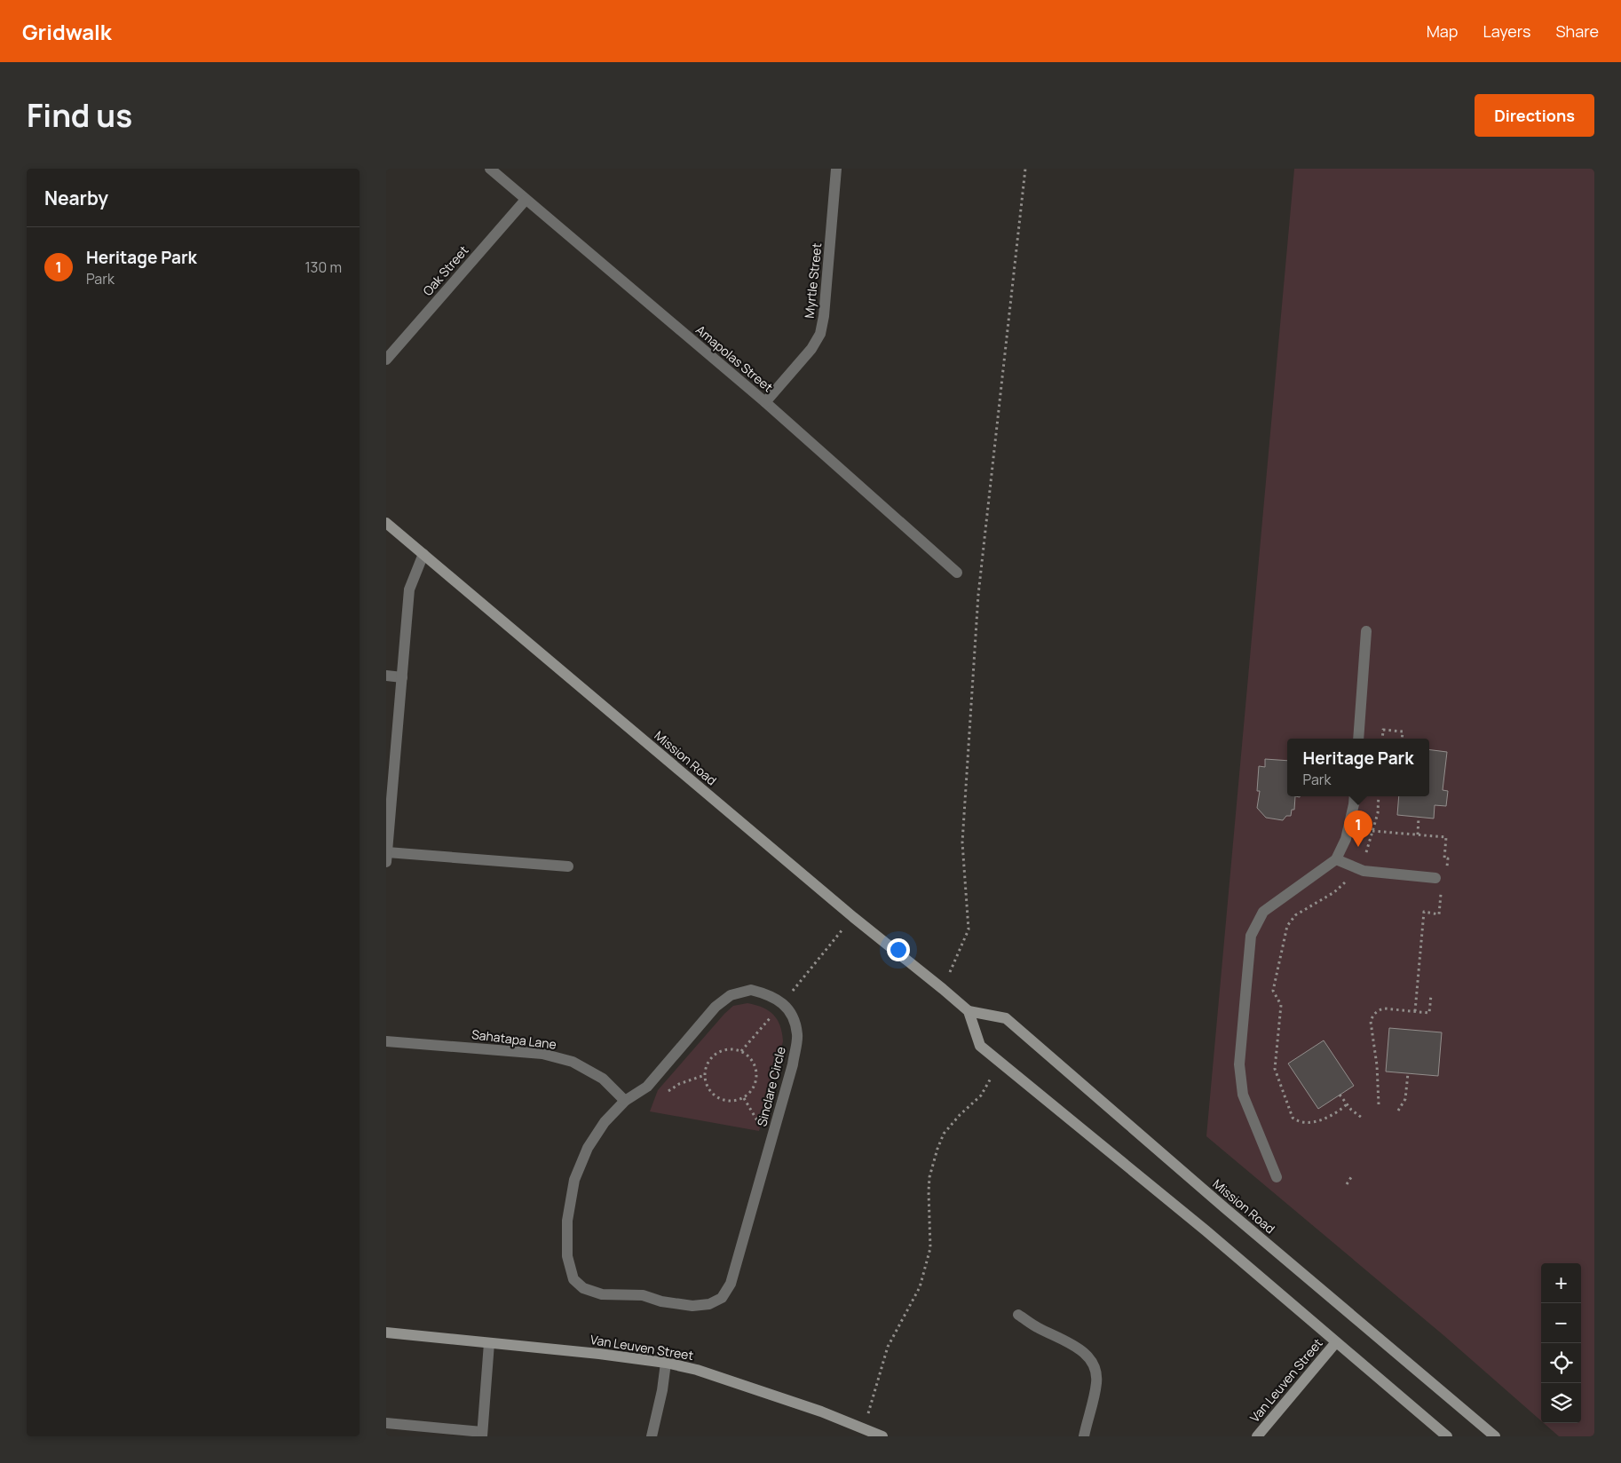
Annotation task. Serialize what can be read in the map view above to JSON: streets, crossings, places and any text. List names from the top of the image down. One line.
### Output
{"streets":{"street":["Oak Street","Myrtle Street","Amapolas Street","Mission Road","Sahatapa Lane","Sinclare Circle","Van Leuven Street"]},"crossings":[["Oak Street","Amapolas Street"],["Myrtle Street","Amapolas Street"],["Sahatapa Lane","Sinclare Circle"]],"page":{"header":"Gridwalk","nav":["Map","Layers","Share"],"title":"Find us","buttons":"Directions","heading":"Nearby","list":[{"mark":"1","name":"Heritage Park","note":"Park","value":"130 m"}],"popup":["Heritage Park","Park"],"pins":"1","map_buttons":["+","−"]}}
